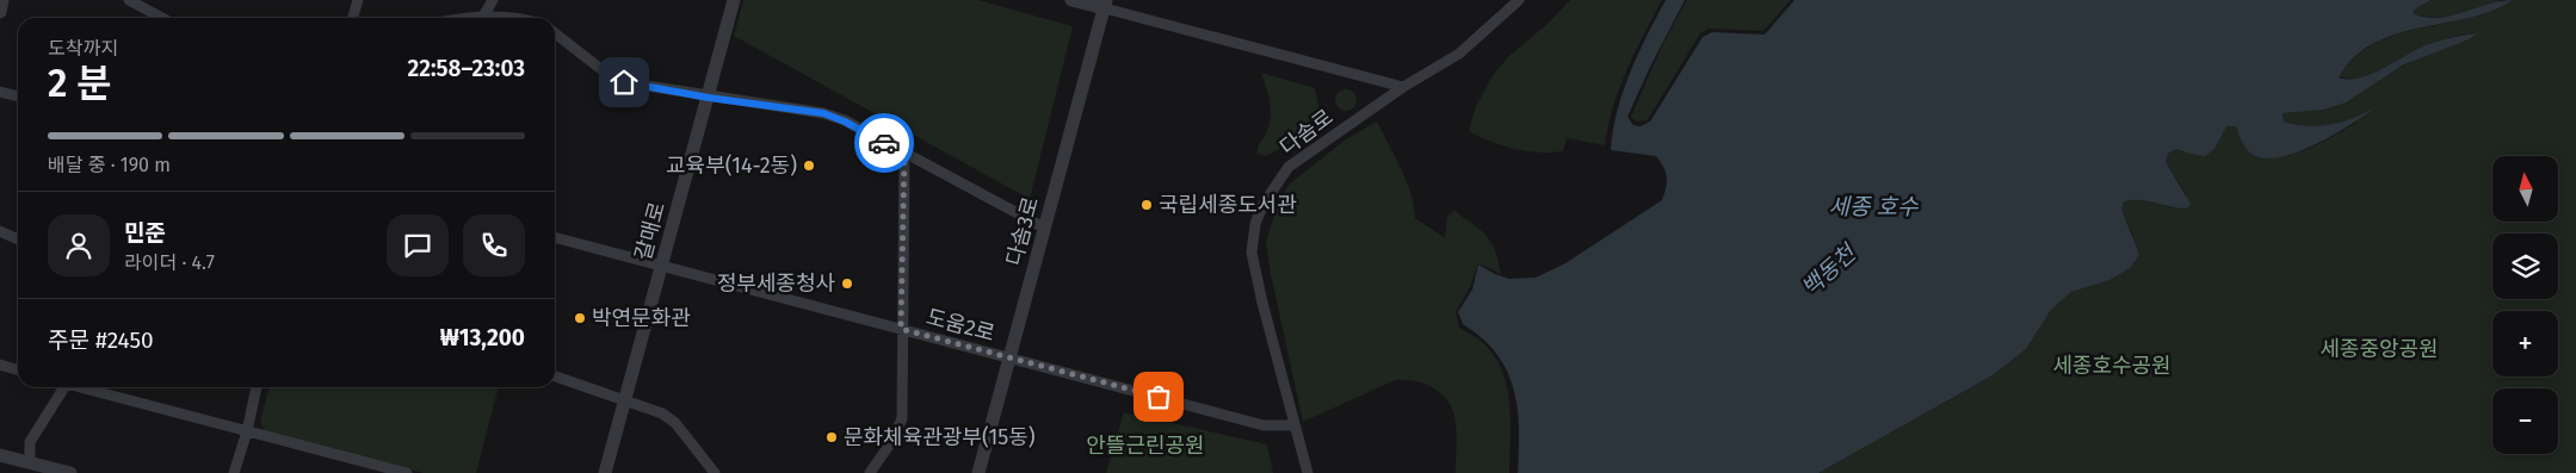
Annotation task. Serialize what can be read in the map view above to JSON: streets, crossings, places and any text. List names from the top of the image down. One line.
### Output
{"streets":{"street":["다솜로","갈매로","다솜3로","도움2로"]},"crossings":[["다솜로","도움2로"],["갈매로","도움2로"],["다솜3로","도움2로"]],"water":["세종 호수","백동천"],"parks":["세종중앙공원","세종호수공원","안뜰근린공원"],"places":["교육부(14-2동)","국립세종도서관","정부세종청사","박연문화관","문화체육관광부(15동)"],"north":"top","page":{"heading":["2 분","도착까지","22:58–23:03"],"panel":["민준","라이더 · 4.7","주문 #2450","₩13,200"],"bar":"배달 중 · 190 m","map_buttons":["+","−"]}}
